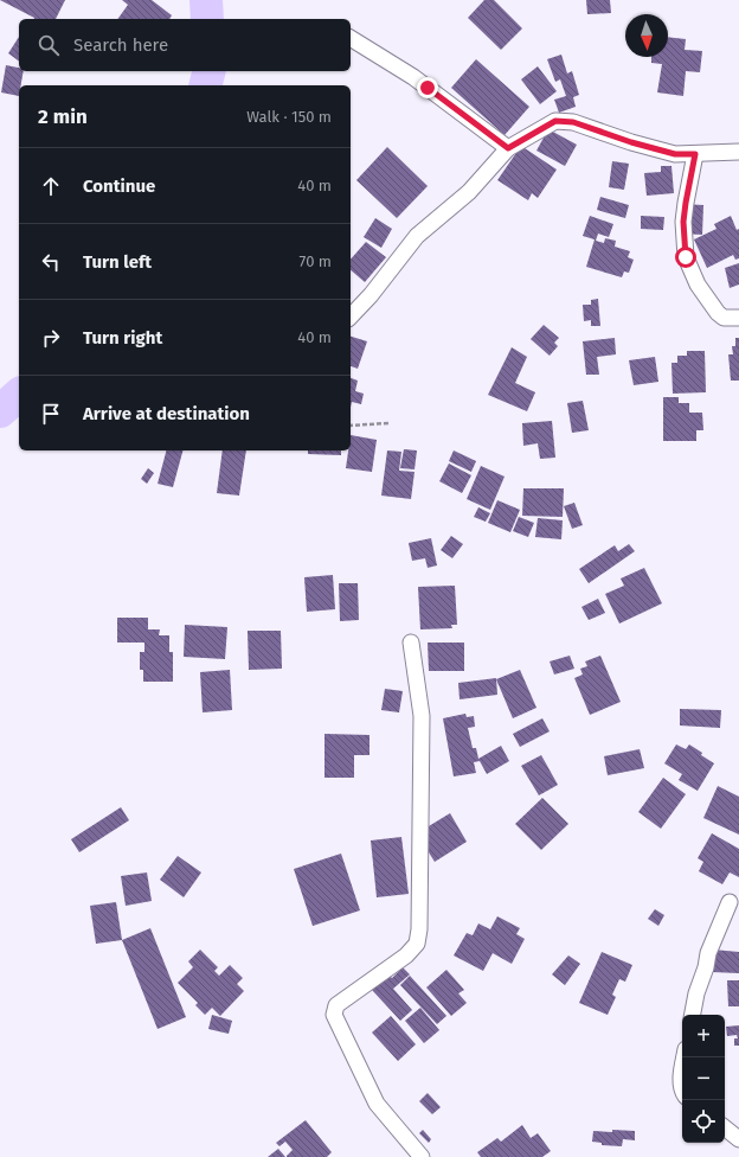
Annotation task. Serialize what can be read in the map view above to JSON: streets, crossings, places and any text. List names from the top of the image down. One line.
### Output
{"north":"bottom","page":{"search":"Search here","heading":["2 min","Walk · 150 m"],"list":[["Continue","40 m"],["Turn left","70 m"],["Turn right","40 m"],"Arrive at destination"],"map_buttons":["+","−"]}}
